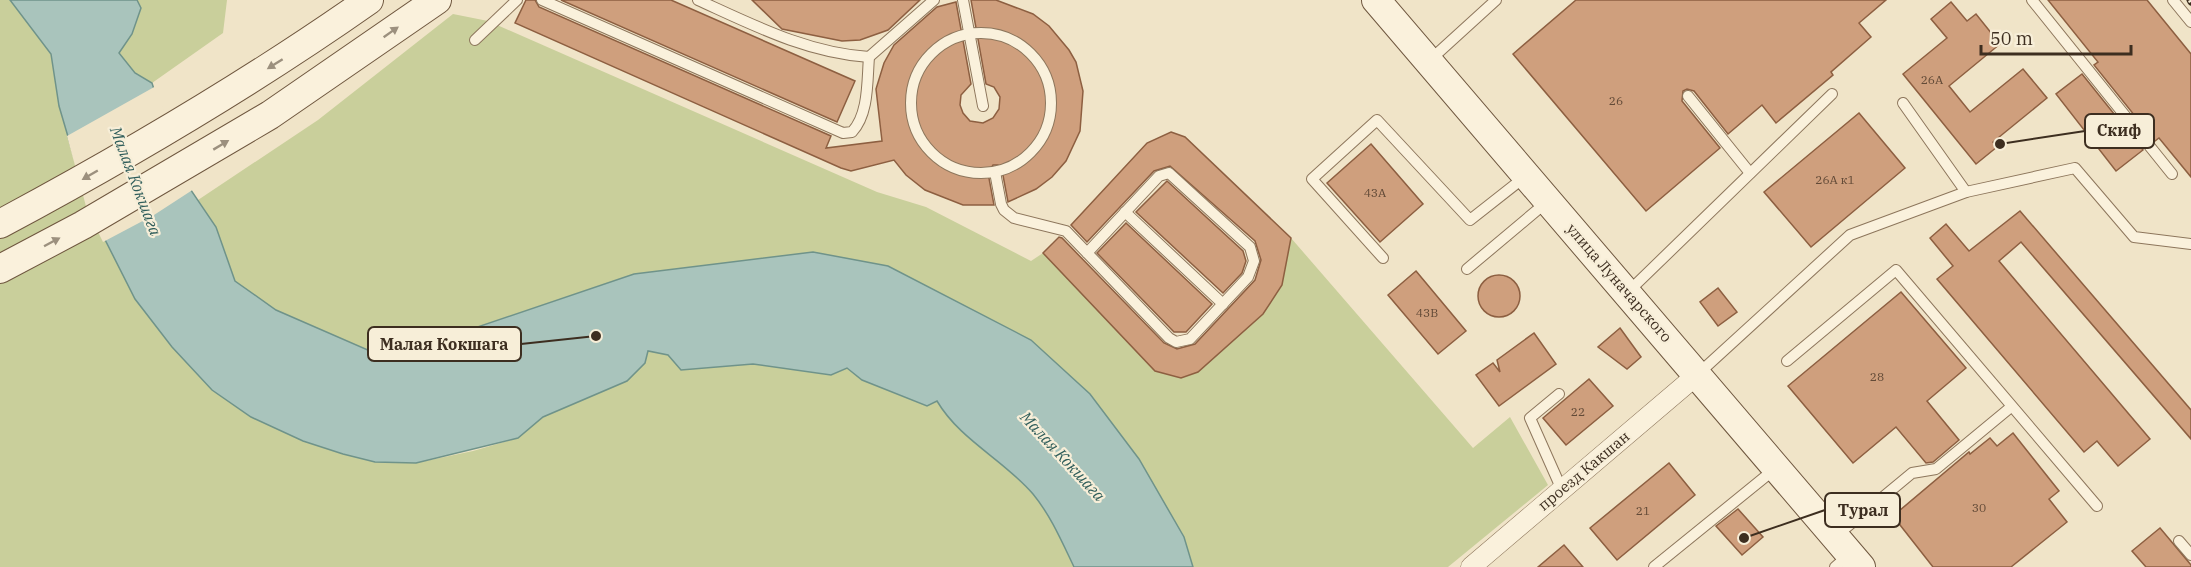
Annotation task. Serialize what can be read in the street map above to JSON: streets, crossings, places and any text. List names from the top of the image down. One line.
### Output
{"streets":{"main road":["улица Луначарского"],"street":["проезд Какшан"]},"crossings":[["улица Луначарского","проезд Какшан"]],"water":["Малая Кокшага"],"places":["Скиф","Малая Кокшага","Турал"],"house_numbers":["26А","26","26А к1","43А","43В","28","22","30","21"],"scale_bar":"50 m"}
